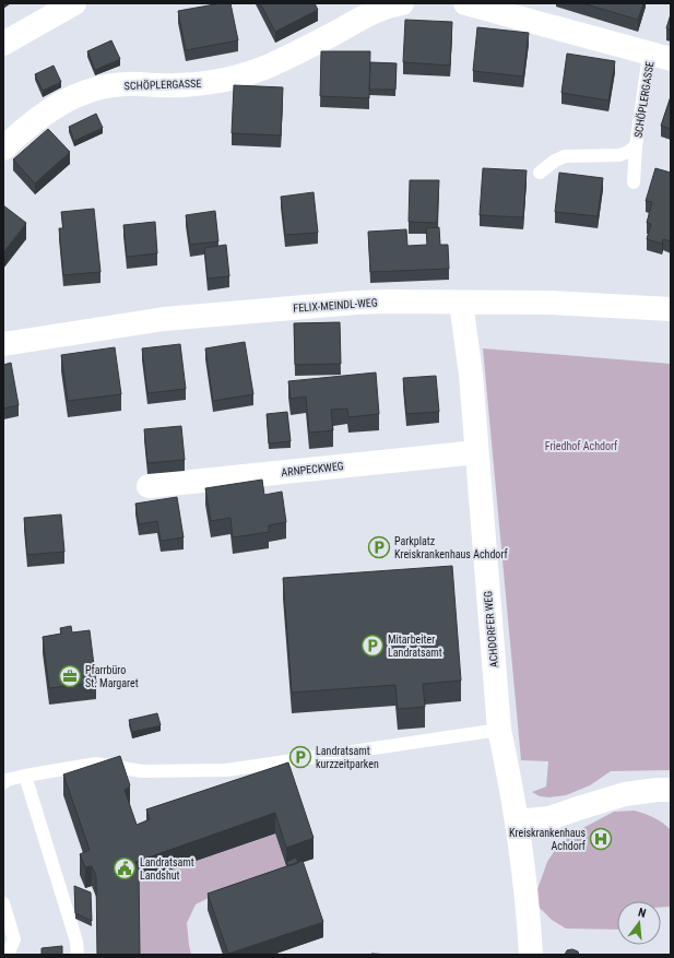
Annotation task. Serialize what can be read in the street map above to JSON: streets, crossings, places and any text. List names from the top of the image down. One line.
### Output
{"streets":{"street":["SCHÖPLERGASSE","FELIX-MEINDL-WEG","ARNPECKWEG","ACHDORFER WEG"]},"crossings":[["FELIX-MEINDL-WEG","ACHDORFER WEG"],["ARNPECKWEG","ACHDORFER WEG"]],"parks":["Friedhof Achdorf"],"places":{"parking":["Parkplatz Kreiskrankenhaus Achdorf","Mitarbeiter Landratsamt","Landratsamt kurzzeitparken"],"office":["Pfarrbüro St. Margaret"],"hospital":["Kreiskrankenhaus Achdorf"],"public building":["Landratsamt Landshut"]},"north":"top"}
